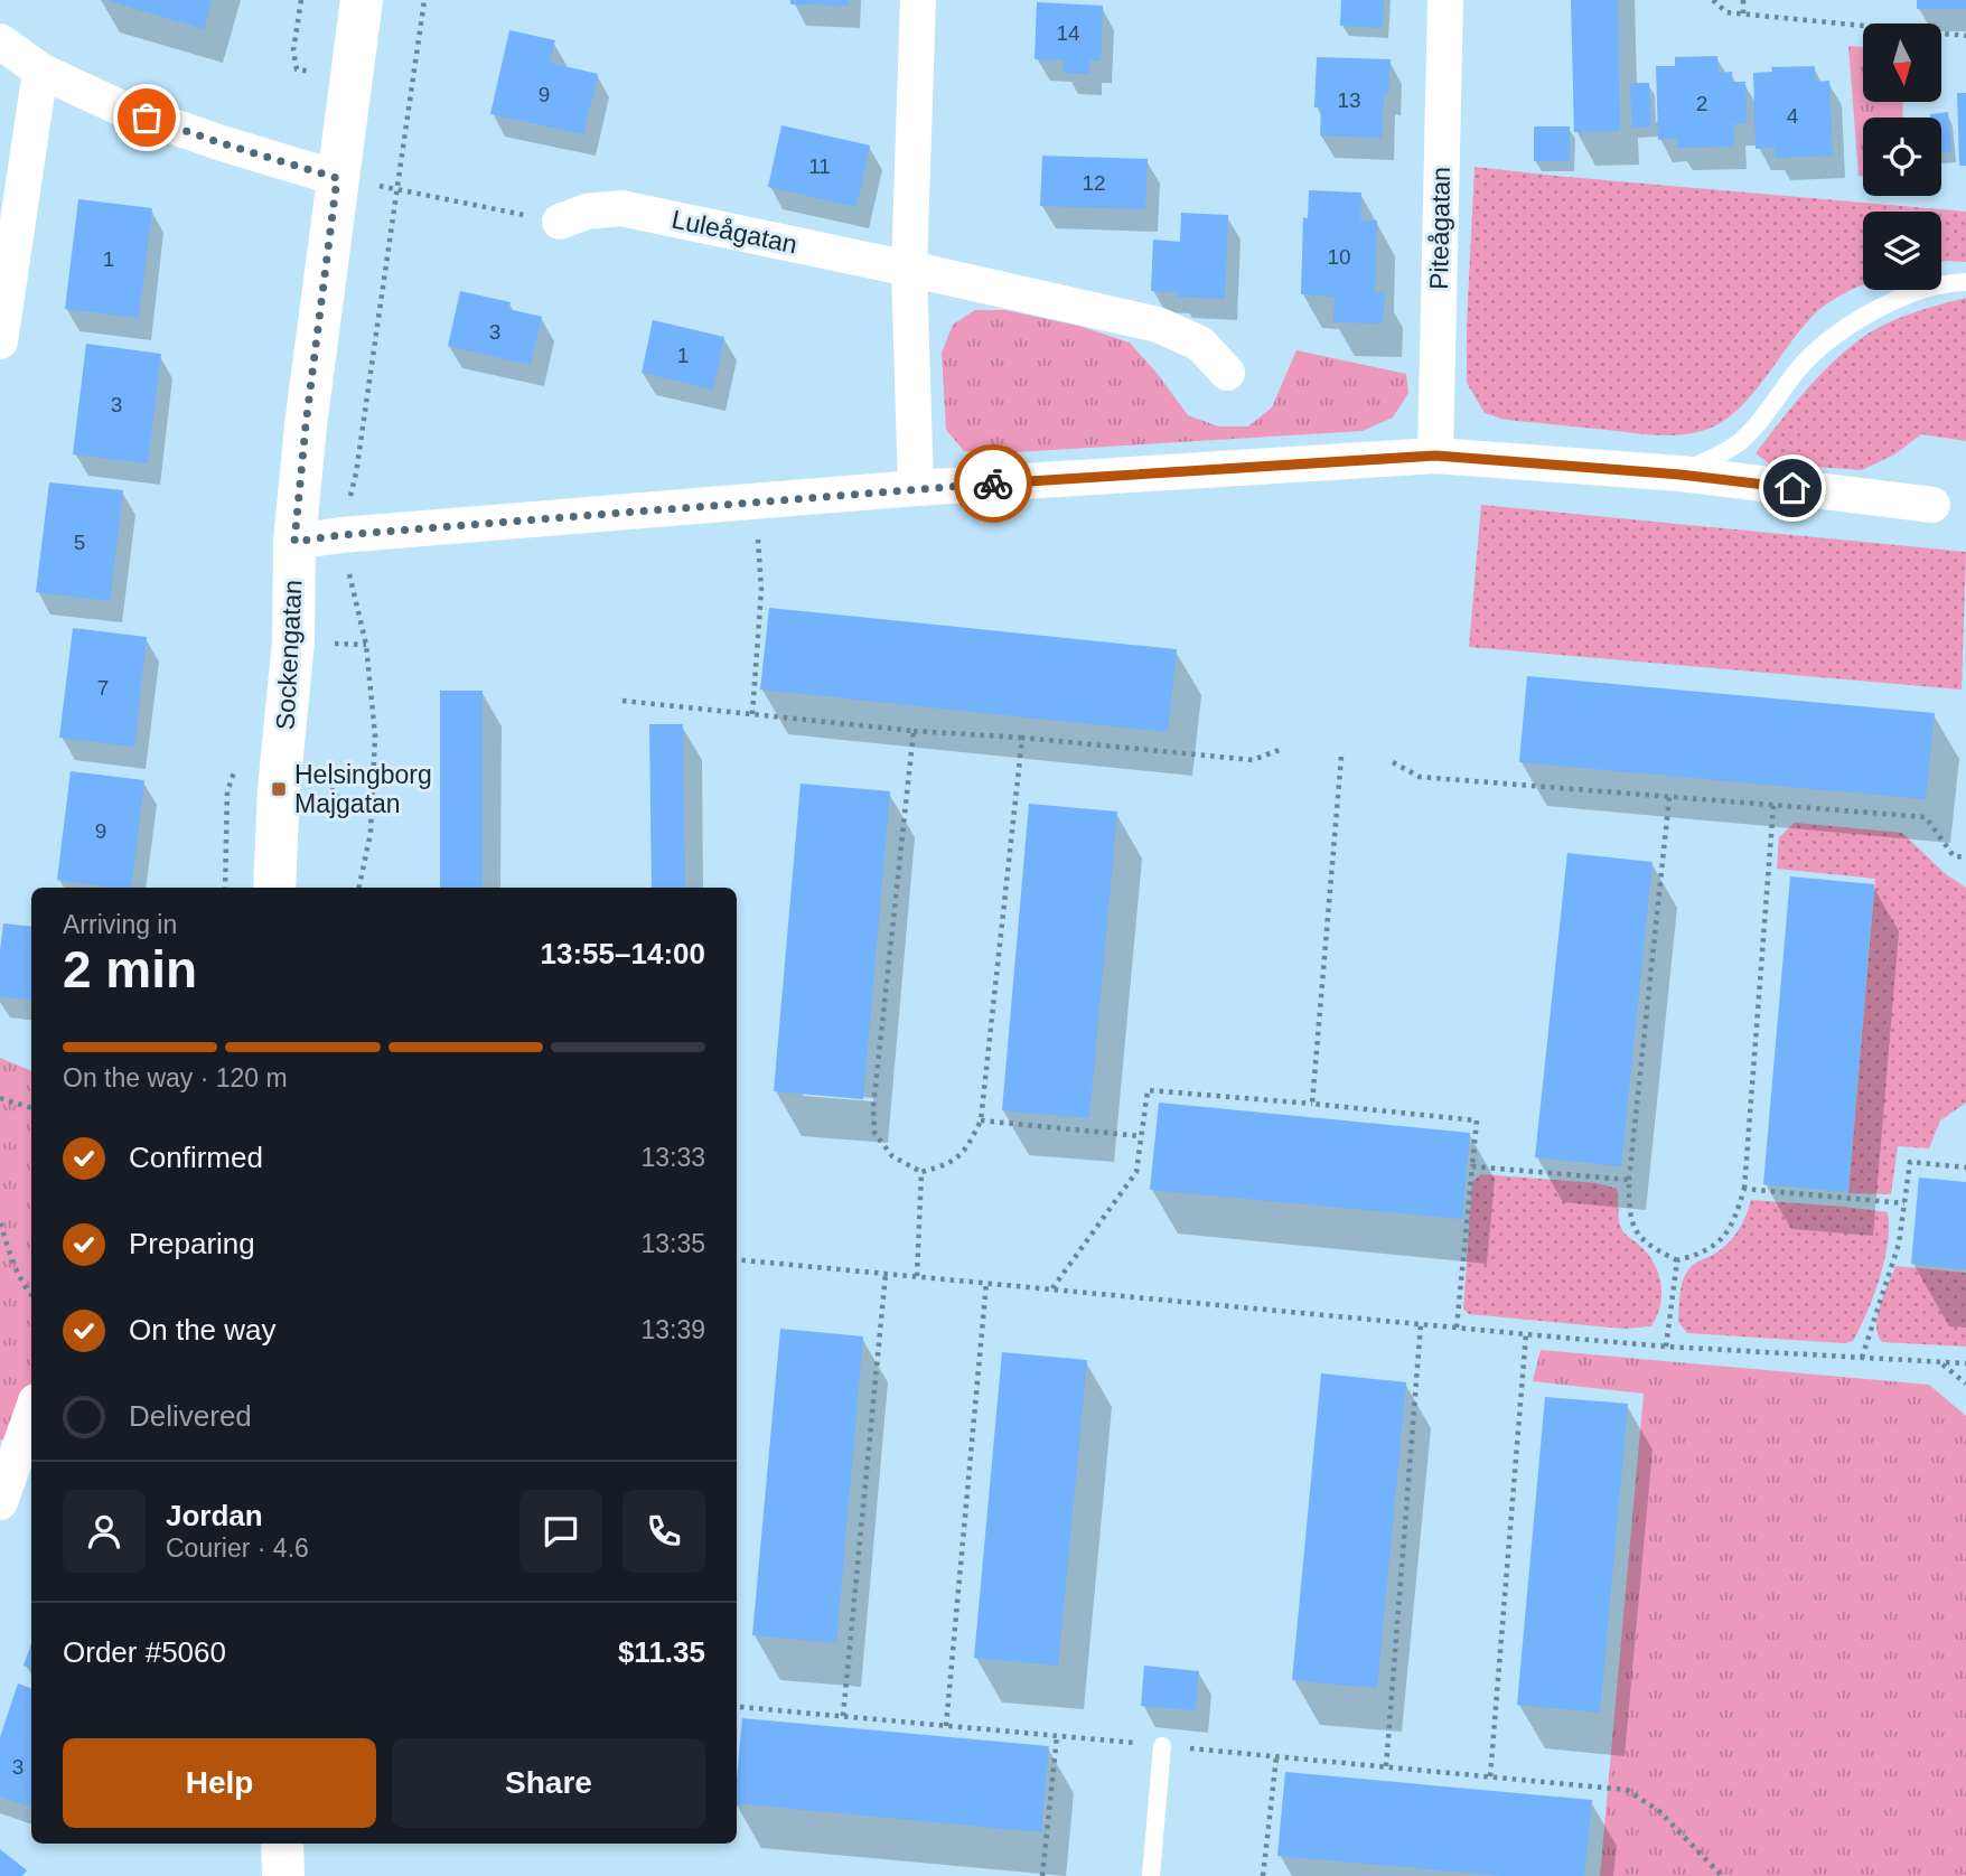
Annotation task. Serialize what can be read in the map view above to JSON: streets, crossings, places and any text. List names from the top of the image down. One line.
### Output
{"streets":{"street":["Piteågatan","Luleågatan","Sockengatan"]},"places":{"transit":["Helsingborg Majgatan"]},"house_numbers":["14","9","13","2","4","11","12","10","1","3","1","3","5","7","9","3"],"north":"bottom","page":{"heading":["2 min","Arriving in","13:55–14:00"],"panel":["Jordan","Courier · 4.6","Order #5060","$11.35"],"bar":"On the way · 120 m","list":[["Confirmed","13:33"],["Preparing","13:35"],["On the way","13:39"],"Delivered"],"buttons":["Help","Share"]}}
